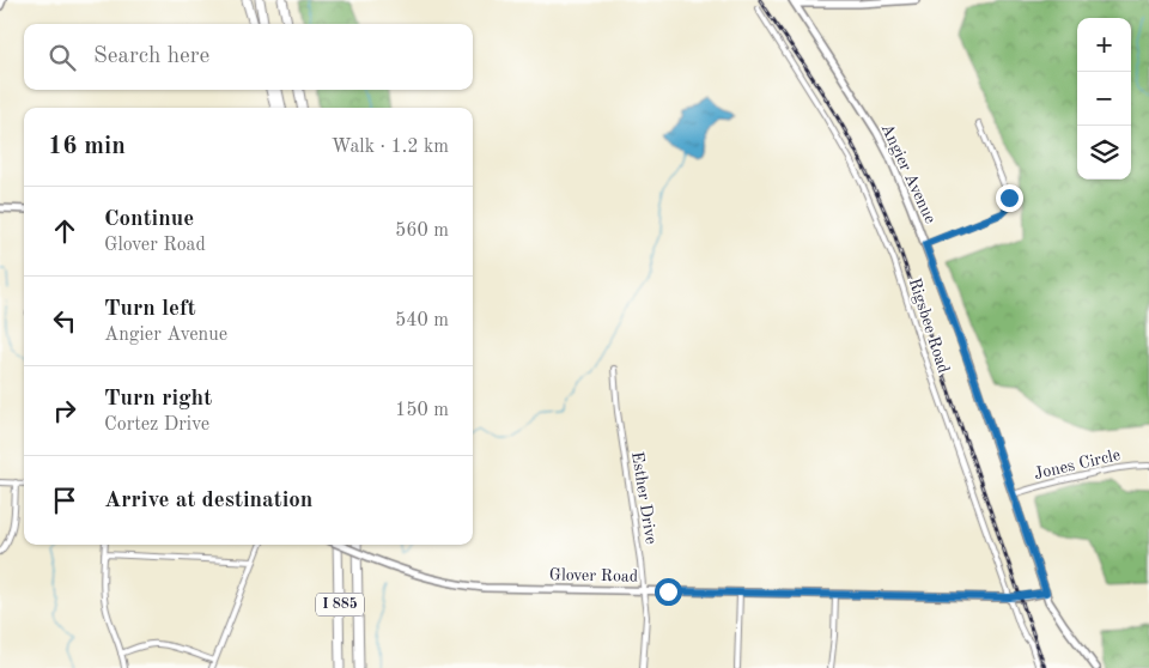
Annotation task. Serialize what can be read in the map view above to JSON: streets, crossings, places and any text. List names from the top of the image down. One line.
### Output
{"streets":{"highway":["I 885"],"street":["Angier Avenue","Rigsbee Road","Jones Circle","Esther Drive","Glover Road"]},"crossings":[["Angier Avenue","Jones Circle"],["Angier Avenue","Glover Road"],["Rigsbee Road","Glover Road"],["Esther Drive","Glover Road"]],"page":{"map_buttons":["+","−"],"search":"Search here","heading":["16 min","Walk · 1.2 km"],"list":[["Continue","Glover Road","560 m"],["Turn left","Angier Avenue","540 m"],["Turn right","Cortez Drive","150 m"],"Arrive at destination"]}}
